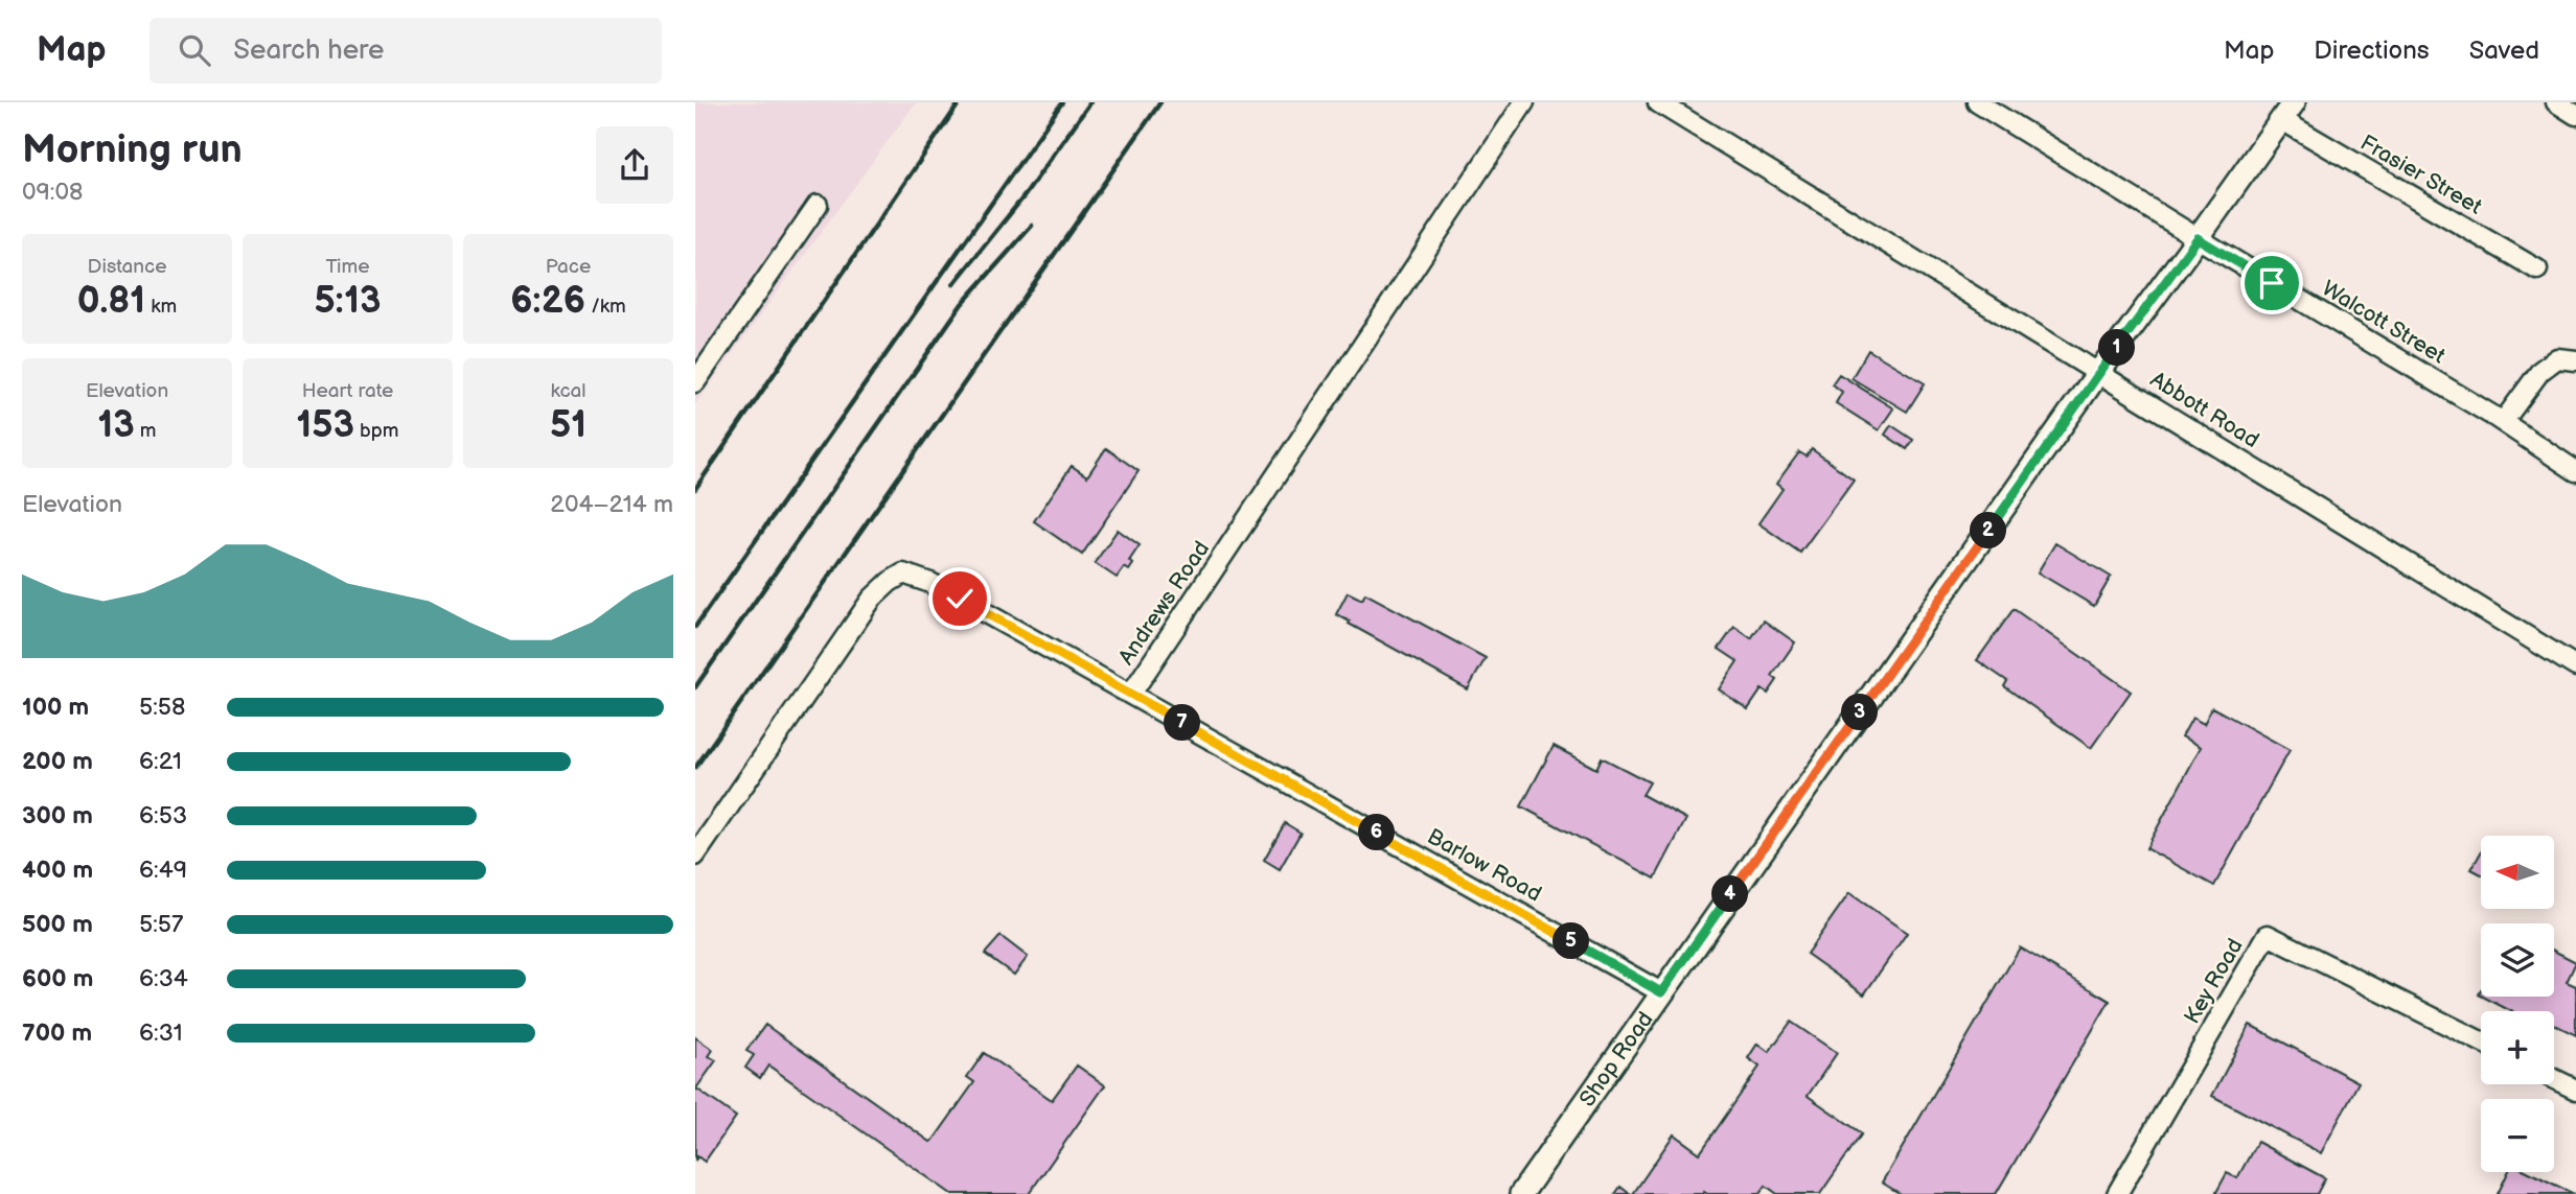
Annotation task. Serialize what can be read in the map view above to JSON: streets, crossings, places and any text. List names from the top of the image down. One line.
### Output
{"streets":{"street":["Frasier Street","Walcott Street","Abbott Road","Andrews Road","Barlow Road","Key Road","Shop Road"]},"crossings":[["Frasier Street","Shop Road"],["Walcott Street","Shop Road"],["Abbott Road","Shop Road"],["Andrews Road","Barlow Road"],["Barlow Road","Shop Road"]],"north":"left","page":{"header":"Map","search":"Search here","nav":["Map","Directions","Saved"],"heading":["Morning run","09:08"],"stats":[["Distance","0.81 km"],["Time","5:13"],["Pace","6:26 /km"],["Elevation","13 m"],["Heart rate","153 bpm"],["kcal","51"]],"pins":["1","2","3","7","6","4","5"],"chart":["Elevation","204–214 m"],"list":[{"name":"100 m","note":"5:58"},{"name":"200 m","note":"6:21"},{"name":"300 m","note":"6:53"},{"name":"400 m","note":"6:49"},{"name":"500 m","note":"5:57"},{"name":"600 m","note":"6:34"},{"name":"700 m","note":"6:31"}],"map_buttons":["+","−"]}}
